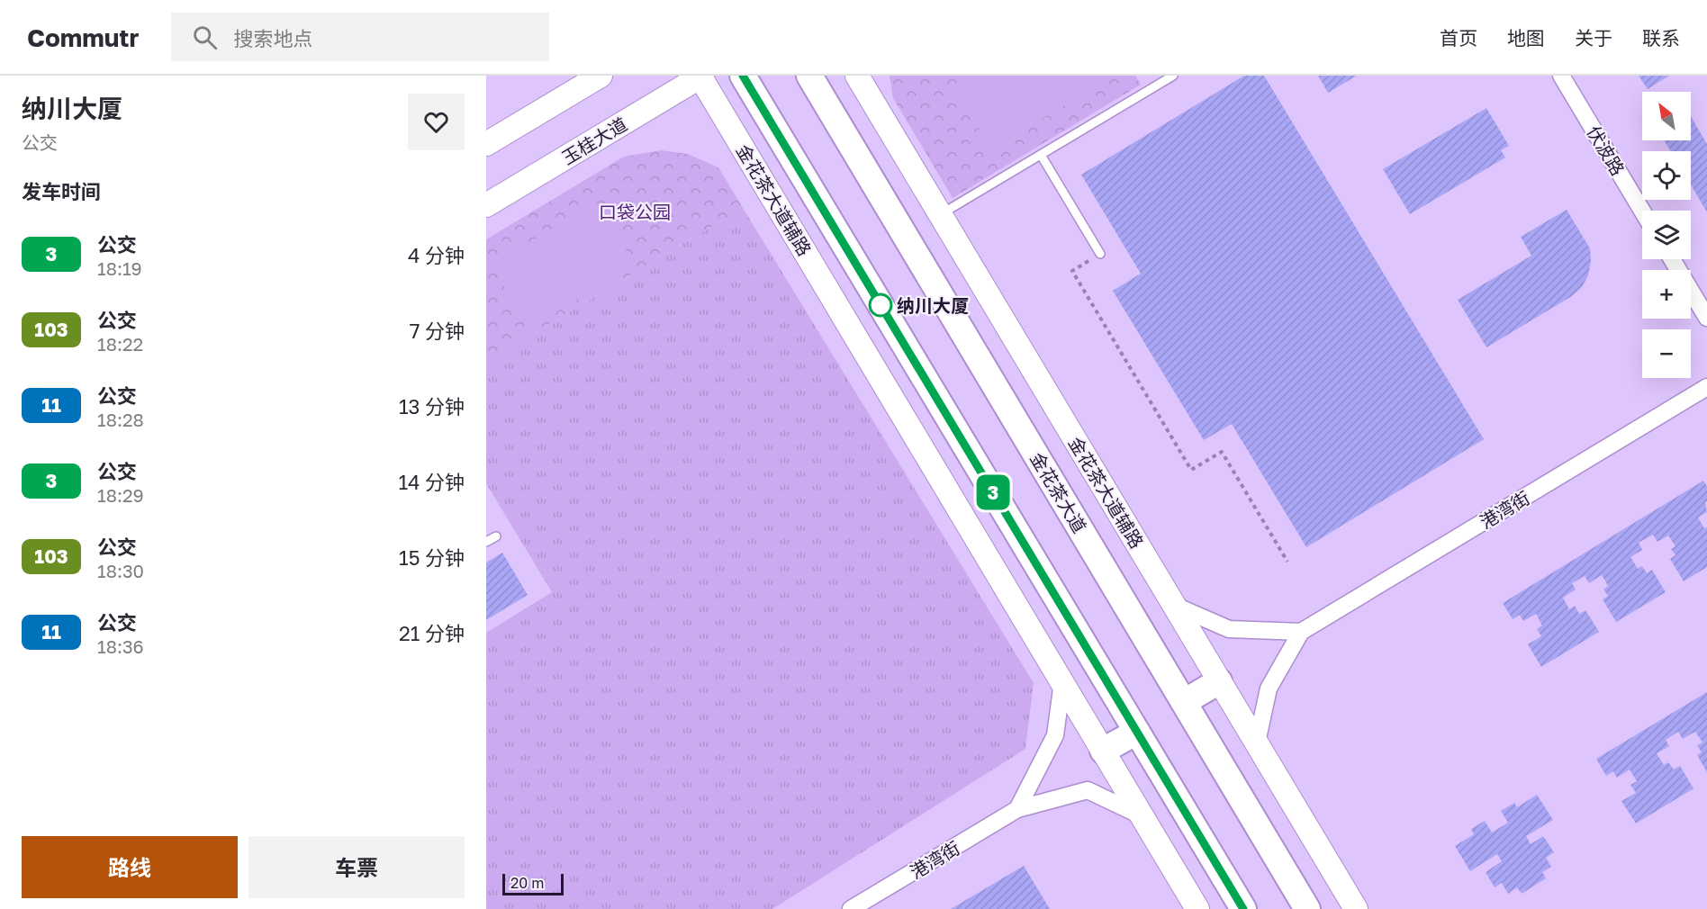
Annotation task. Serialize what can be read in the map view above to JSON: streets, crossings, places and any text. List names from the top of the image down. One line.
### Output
{"streets":{"main road":["金花茶大道"],"street":["玉桂大道","伏波路","金花茶大道辅路","港湾街"]},"crossings":[["玉桂大道","金花茶大道辅路"],["金花茶大道辅路","港湾街"]],"parks":["口袋公园"],"places":["纳川大厦"],"lines":["bus line 3"],"scale_bar":"20 m","north":"top left","page":{"header":"Commutr","search":"搜索地点","nav":["首页","地图","关于","联系"],"heading":[["纳川大厦","公交"],"发车时间"],"on_map":"3","map_buttons":["+","−"],"list":[{"mark":"3","name":"公交","note":"18:19","value":"4 分钟"},{"mark":"103","name":"公交","note":"18:22","value":"7 分钟"},{"mark":"11","name":"公交","note":"18:28","value":"13 分钟"},{"mark":"3","name":"公交","note":"18:29","value":"14 分钟"},{"mark":"103","name":"公交","note":"18:30","value":"15 分钟"},{"mark":"11","name":"公交","note":"18:36","value":"21 分钟"}],"buttons":["路线","车票"],"scale":"20 m"}}
